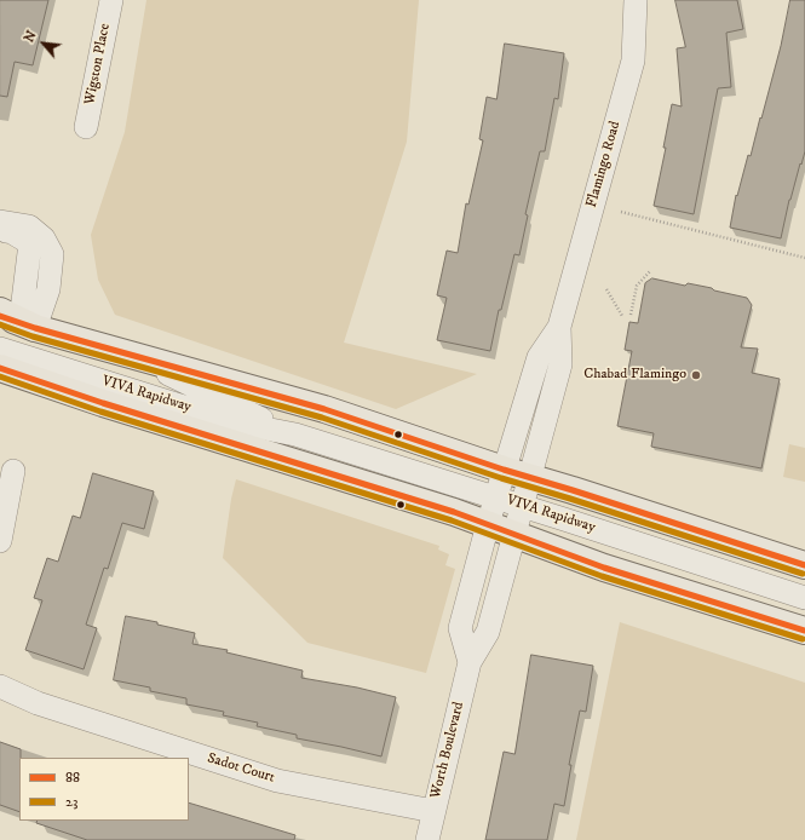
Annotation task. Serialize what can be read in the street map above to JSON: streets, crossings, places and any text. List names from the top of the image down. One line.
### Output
{"streets":{"street":["Wigston Place","Flamingo Road","VIVA Rapidway","Worth Boulevard","Sadot Court"]},"crossings":[["Flamingo Road","VIVA Rapidway"],["Flamingo Road","Worth Boulevard"],["VIVA Rapidway","Worth Boulevard"],["Worth Boulevard","Sadot Court"]],"places":["Chabad Flamingo"],"lines":["transit line 88","transit line 23"],"legend":["88","23"],"north":"top left"}
